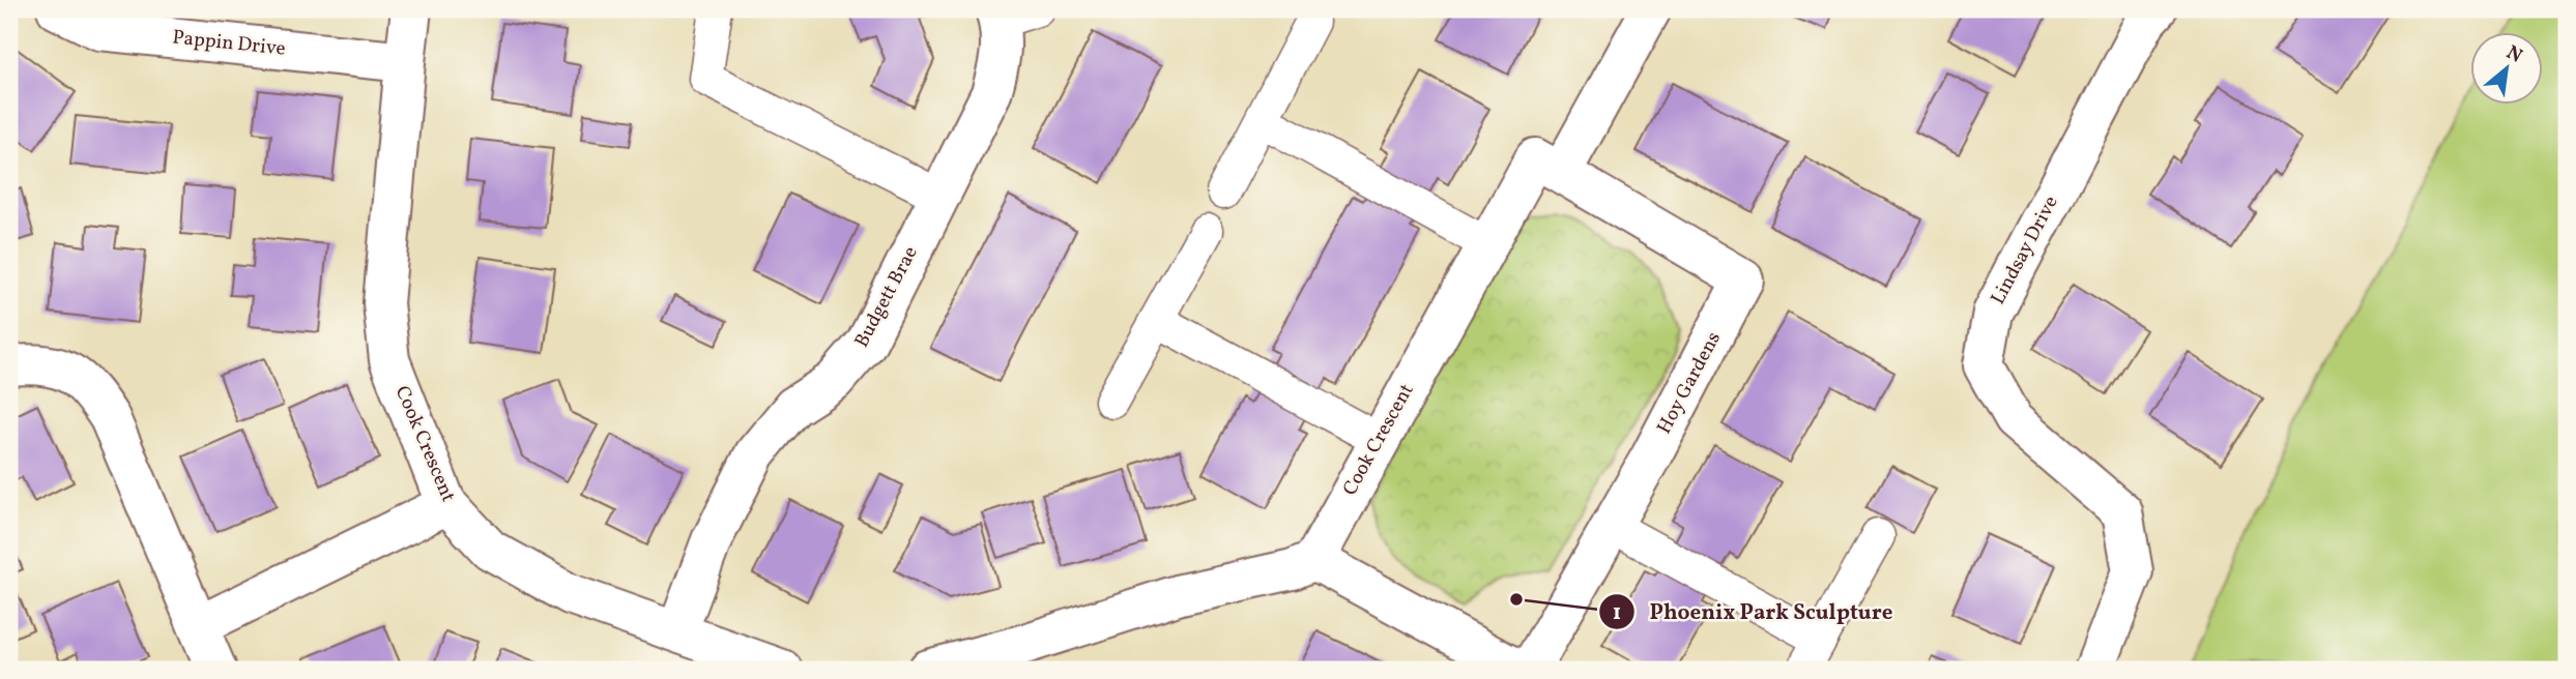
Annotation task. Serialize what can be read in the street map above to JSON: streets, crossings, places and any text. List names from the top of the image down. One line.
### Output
{"streets":{"street":["Pappin Drive","Lindsay Drive","Budgett Brae","Hoy Gardens","Cook Crescent"]},"crossings":[["Pappin Drive","Cook Crescent"],["Budgett Brae","Cook Crescent"],["Hoy Gardens","Cook Crescent"]],"places":["Phoenix Park Sculpture"],"north":"top right"}
